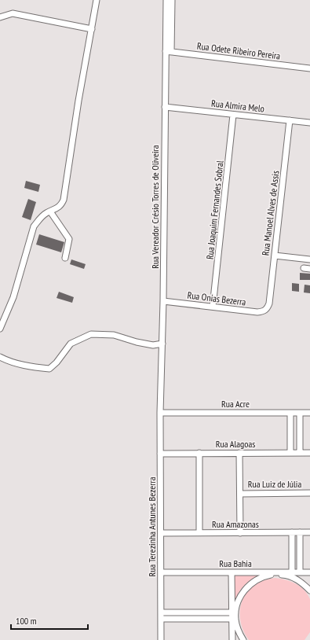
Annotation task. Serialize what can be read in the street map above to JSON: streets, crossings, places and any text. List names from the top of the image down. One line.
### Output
{"streets":{"street":["Rua Odete Ribeiro Pereira","Rua Almira Melo","Rua Vereador Crésio Torres de Oliveira","Rua Joaquim Fernandes Sobral","Rua Manoel Alves de Assis","Rua Onias Bezerra","Rua Acre","Rua Alagoas","Rua Luiz de Júlia","Rua Amazonas","Rua Terezinha Antunes Bezerra","Rua Bahia"]},"crossings":[["Rua Odete Ribeiro Pereira","Rua Vereador Crésio Torres de Oliveira"],["Rua Almira Melo","Rua Vereador Crésio Torres de Oliveira"],["Rua Almira Melo","Rua Joaquim Fernandes Sobral"],["Rua Almira Melo","Rua Manoel Alves de Assis"],["Rua Vereador Crésio Torres de Oliveira","Rua Onias Bezerra"],["Rua Vereador Crésio Torres de Oliveira","Rua Acre"],["Rua Vereador Crésio Torres de Oliveira","Rua Terezinha Antunes Bezerra"],["Rua Joaquim Fernandes Sobral","Rua Onias Bezerra"],["Rua Manoel Alves de Assis","Rua Onias Bezerra"],["Rua Acre","Rua Terezinha Antunes Bezerra"],["Rua Alagoas","Rua Terezinha Antunes Bezerra"],["Rua Amazonas","Rua Terezinha Antunes Bezerra"],["Rua Terezinha Antunes Bezerra","Rua Bahia"]],"scale_bar":"100 m"}
